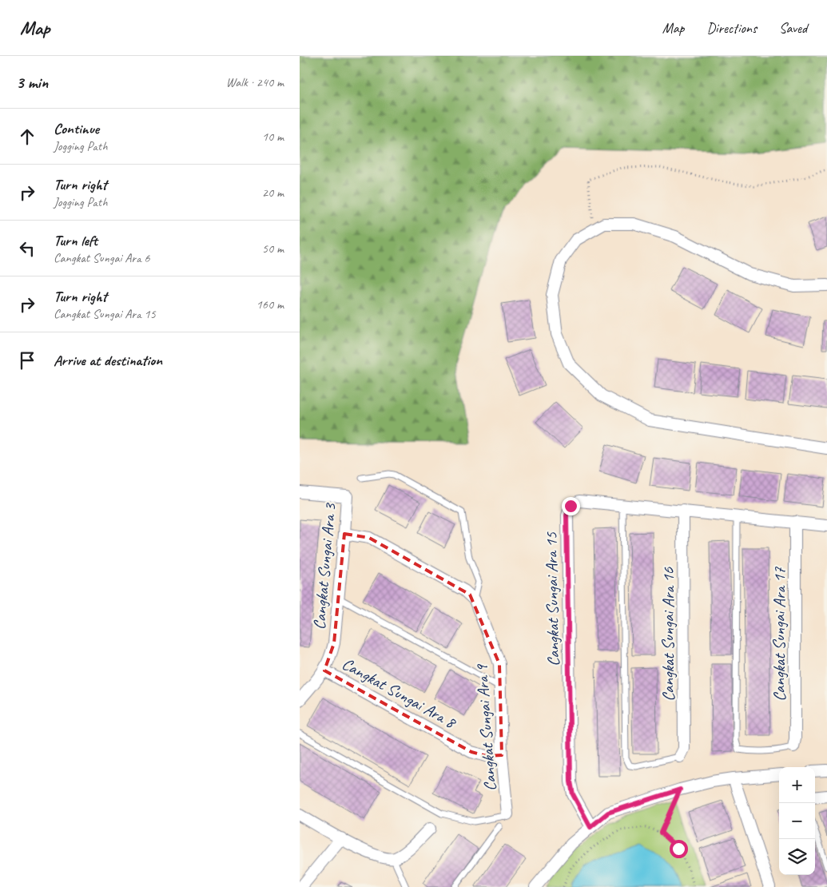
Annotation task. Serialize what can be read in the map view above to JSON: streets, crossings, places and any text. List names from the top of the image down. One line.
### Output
{"streets":{"street":["Cangkat Sungai Ara 3","Cangkat Sungai Ara 15","Cangkat Sungai Ara 16","Cangkat Sungai Ara 17","Cangkat Sungai Ara 8","Cangkat Sungai Ara 9"]},"crossings":[["Cangkat Sungai Ara 3","Cangkat Sungai Ara 8"],["Cangkat Sungai Ara 3","Cangkat Sungai Ara 9"],["Cangkat Sungai Ara 15","Cangkat Sungai Ara 16"],["Cangkat Sungai Ara 15","Cangkat Sungai Ara 17"],["Cangkat Sungai Ara 8","Cangkat Sungai Ara 9"]],"page":{"header":"Map","nav":["Map","Directions","Saved"],"heading":["3 min","Walk · 240 m"],"list":[["Continue","Jogging Path","10 m"],["Turn right","Jogging Path","20 m"],["Turn left","Cangkat Sungai Ara 6","50 m"],["Turn right","Cangkat Sungai Ara 15","160 m"],"Arrive at destination"],"map_buttons":["+","−"]}}
